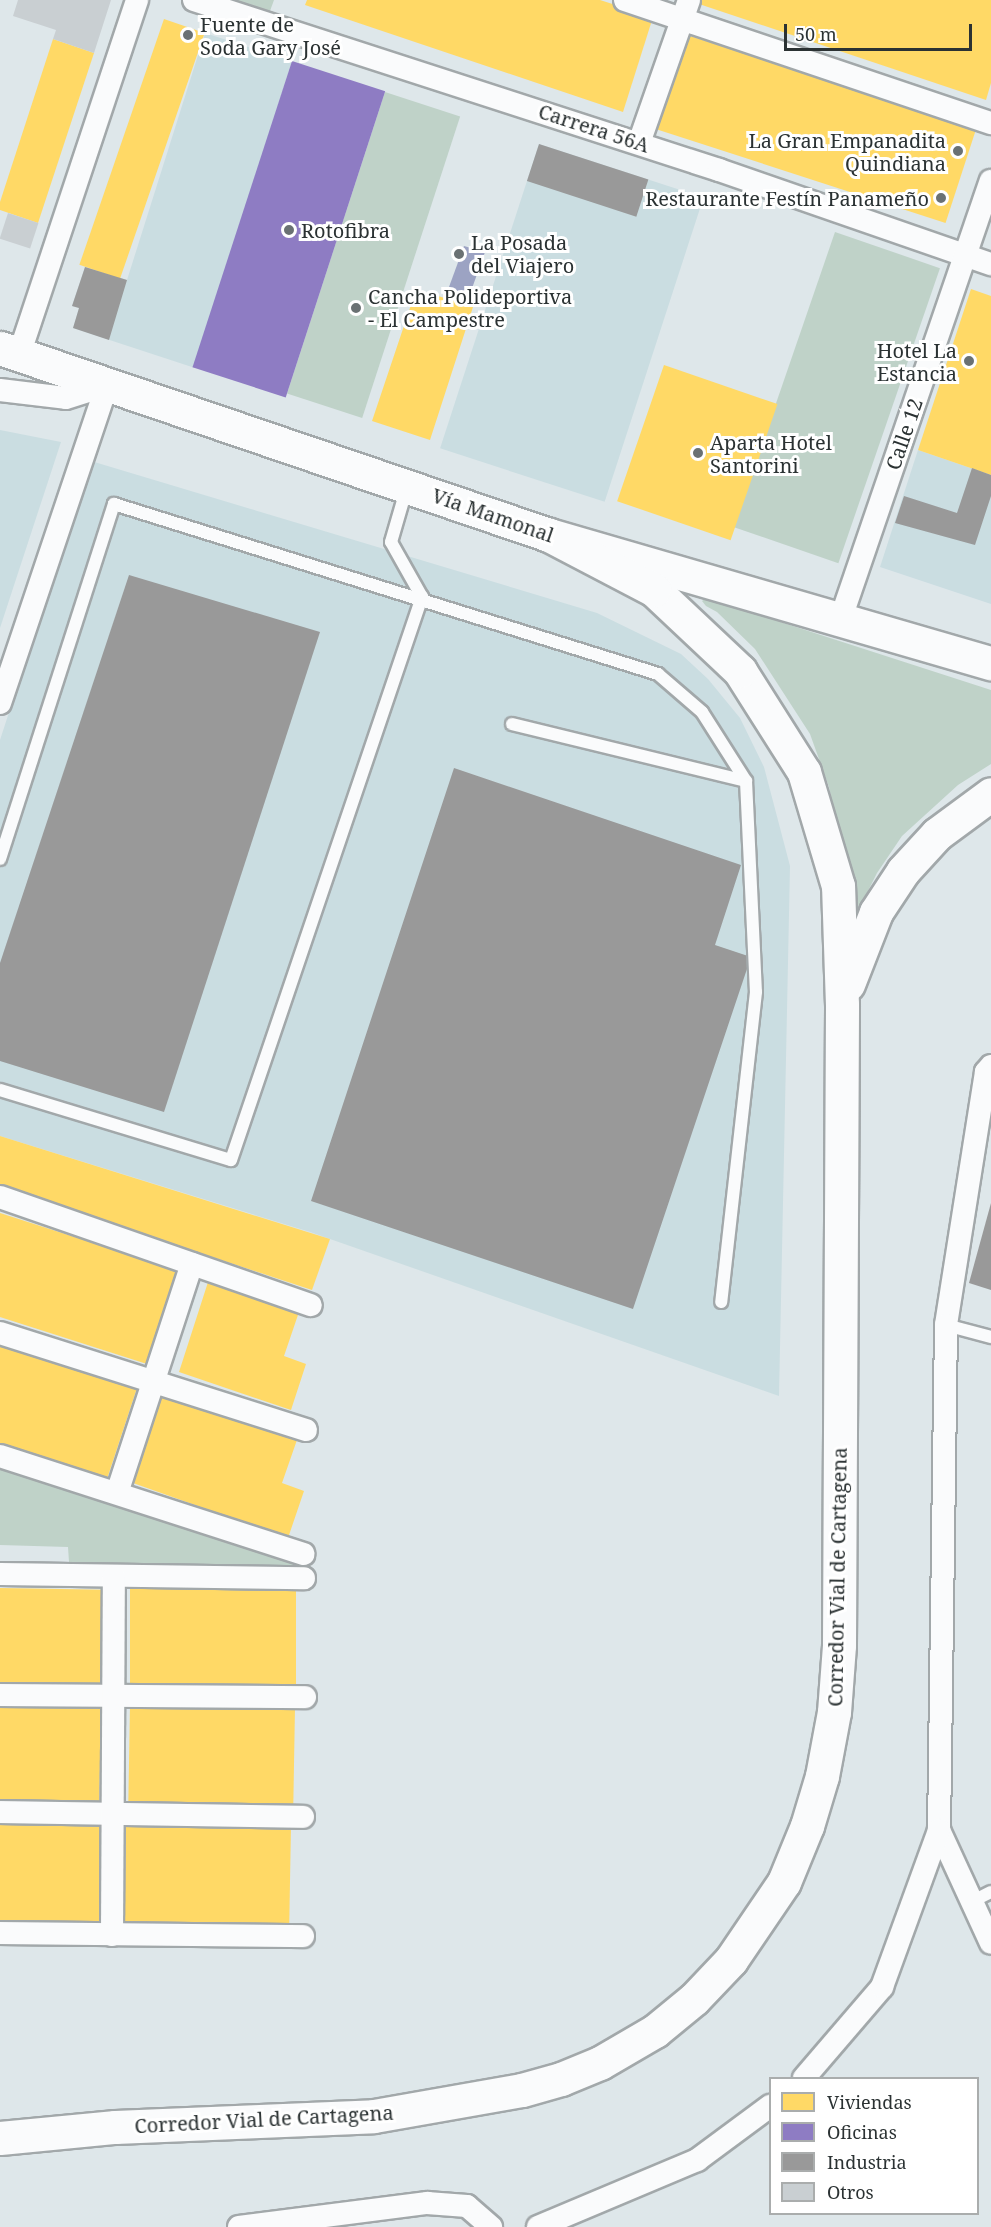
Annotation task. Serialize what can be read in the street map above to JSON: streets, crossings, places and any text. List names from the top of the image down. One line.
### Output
{"streets":{"main road":["Vía Mamonal","Corredor Vial de Cartagena"],"street":["Carrera 56A","Calle 12"]},"crossings":[["Carrera 56A","Calle 12"],["Calle 12","Vía Mamonal"],["Vía Mamonal","Corredor Vial de Cartagena"]],"places":["Fuente de Soda Gary José","La Gran Empanadita Quindiana","Restaurante Festín Panameño","Rotofibra","La Posada del Viajero","Cancha Polideportiva - El Campestre","Hotel La Estancia","Aparta Hotel Santorini"],"legend":["Viviendas","Oficinas","Industria","Otros"],"scale_bar":"50 m"}
